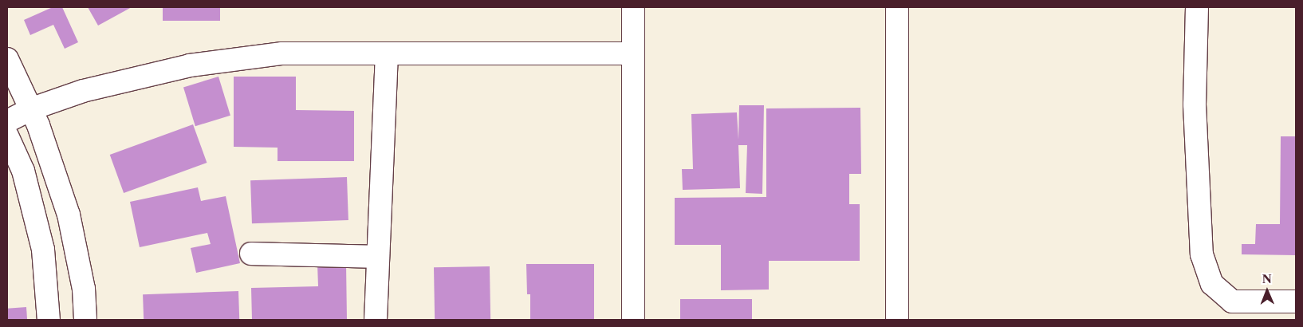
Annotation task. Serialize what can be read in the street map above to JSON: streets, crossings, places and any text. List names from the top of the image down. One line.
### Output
{"north":"top"}
